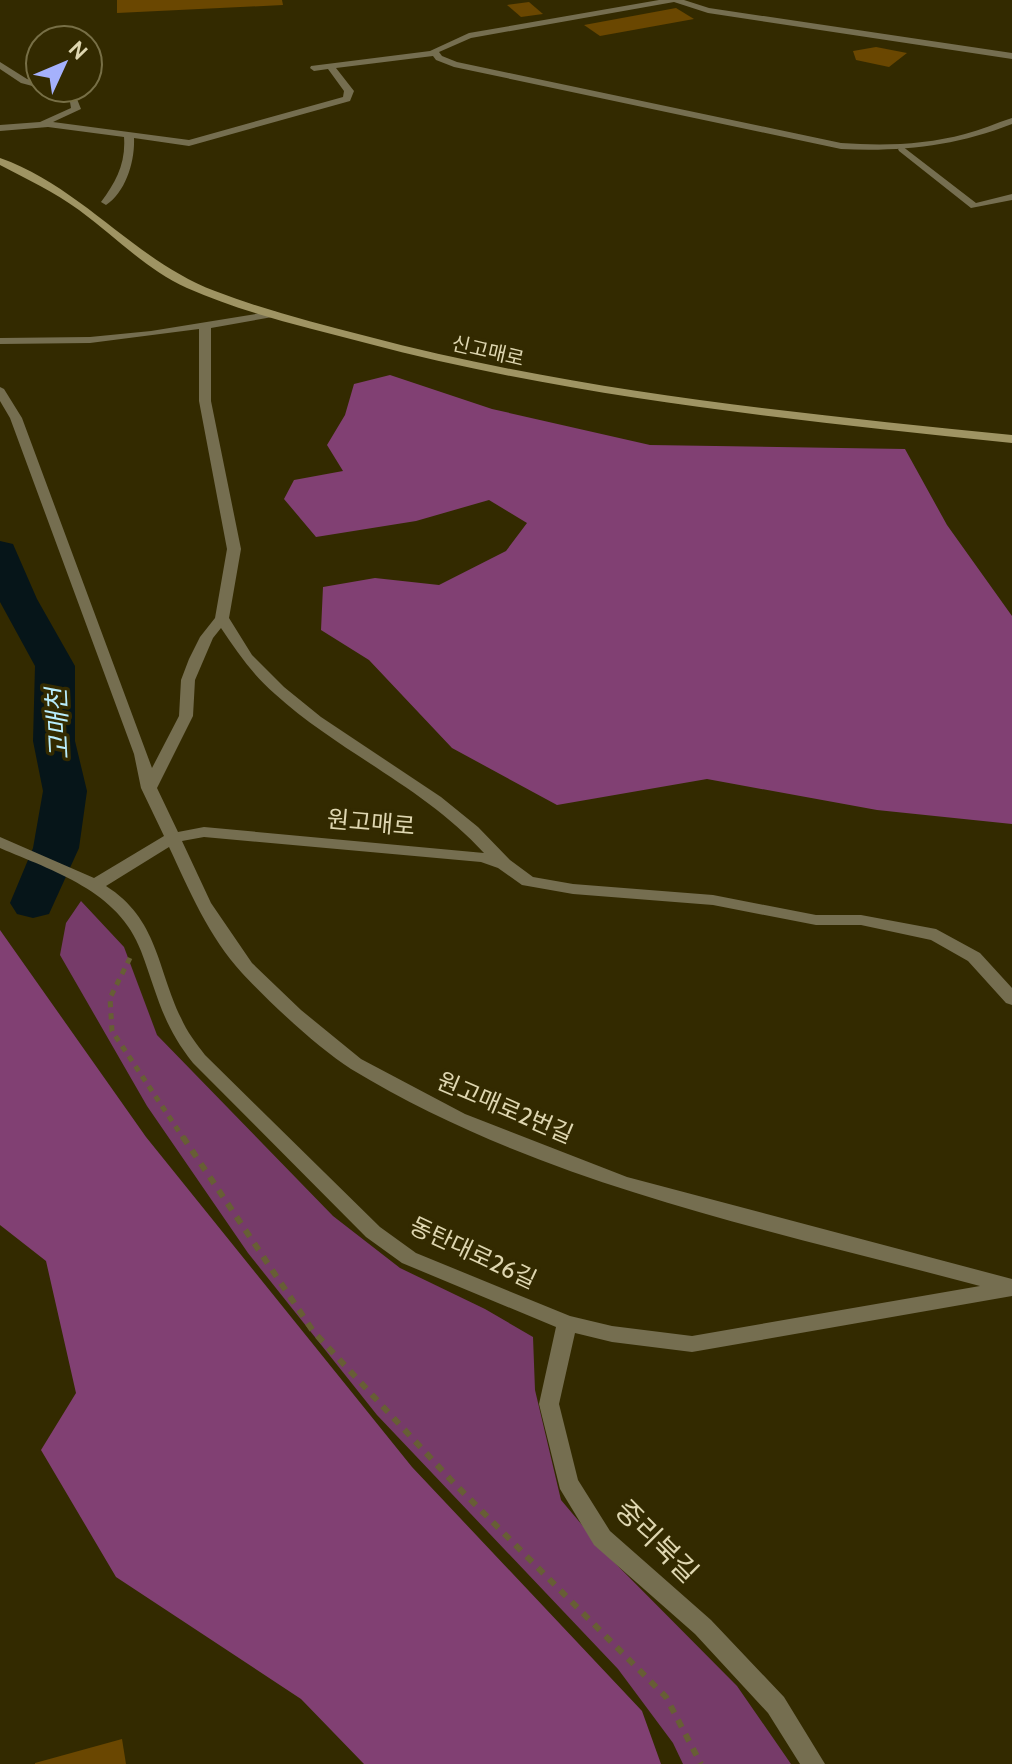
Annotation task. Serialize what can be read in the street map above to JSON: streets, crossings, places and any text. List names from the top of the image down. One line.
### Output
{"streets":{"street":["신고매로","원고매로","원고매로2번길","동탄대로26길","중리북길"]},"crossings":[["원고매로","원고매로2번길"],["원고매로2번길","동탄대로26길"],["동탄대로26길","중리북길"]],"water":["고매천"],"north":"top right"}
